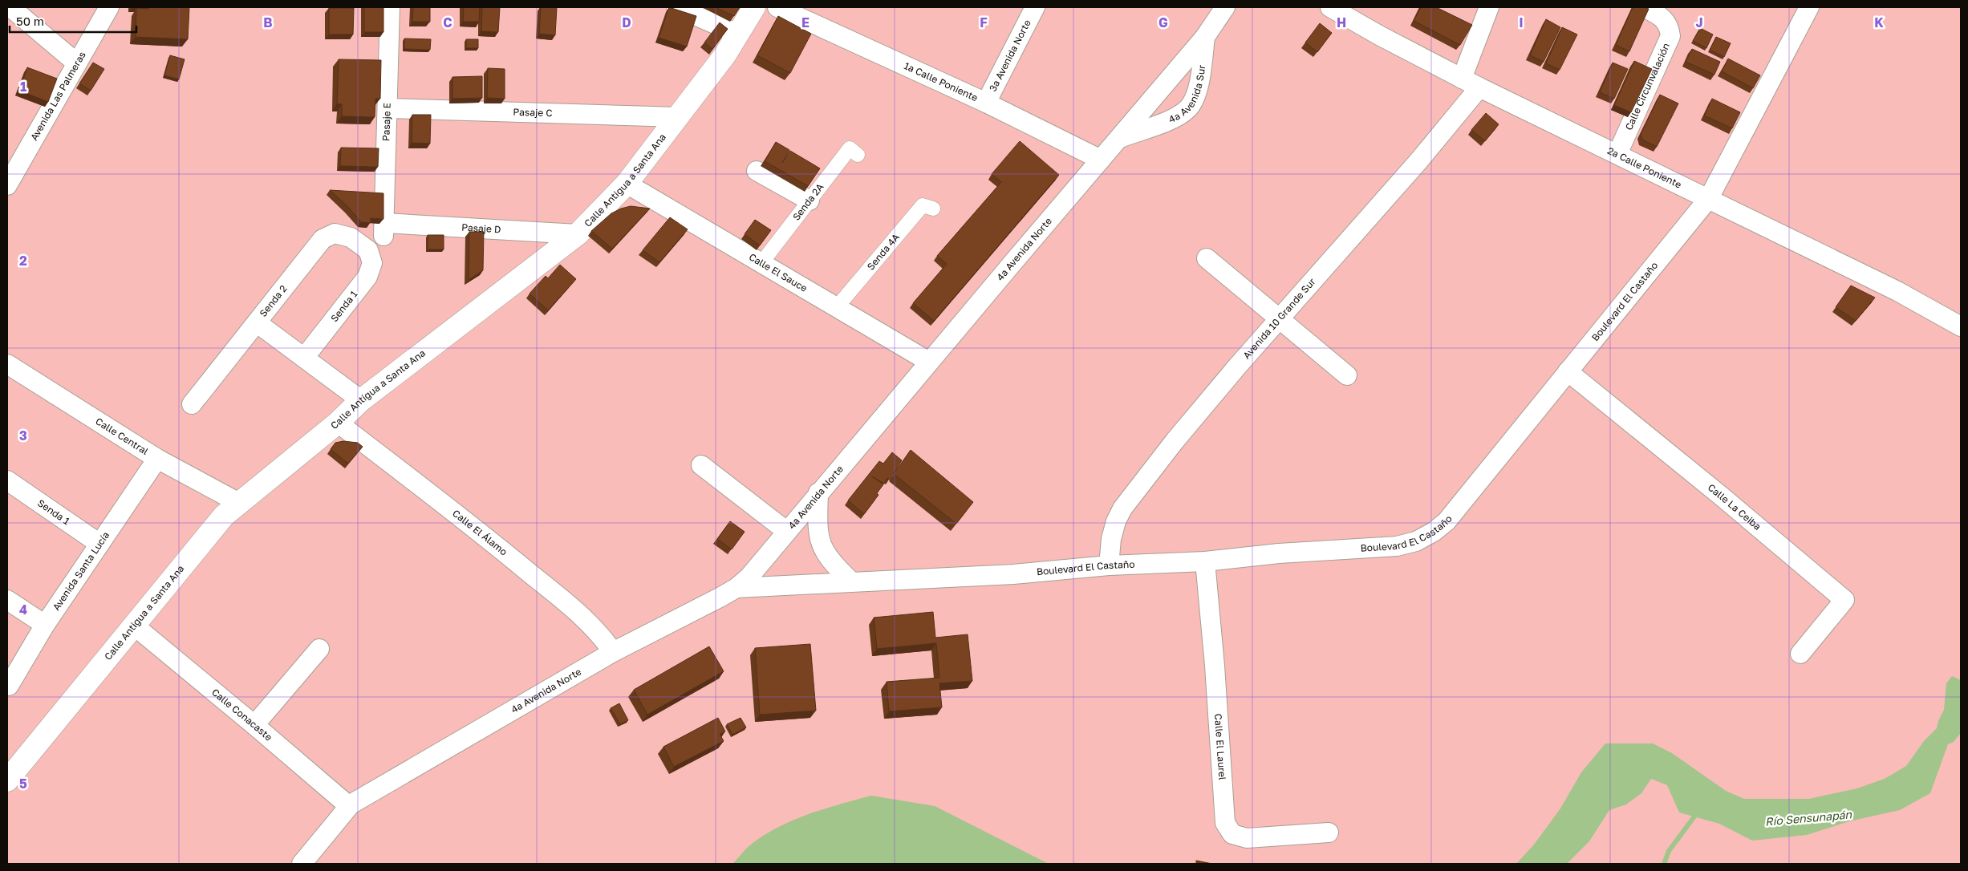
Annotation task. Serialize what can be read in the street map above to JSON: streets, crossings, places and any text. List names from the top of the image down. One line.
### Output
{"streets":{"street":["3a Avenida Norte","1a Calle Poniente","Calle Circunvalación","4a Avenida Sur","Avenida Las Palmeras","Pasaje C","Pasaje E","2a Calle Poniente","Calle Antigua a Santa Ana","Senda 2A","Pasaje D","4a Avenida Norte","Senda 4A","Calle El Sauce","Senda 2","Boulevard El Castaño","Senda 1","Avenida 10 Grande Sur","Calle Central","Calle La Ceiba","Calle El Álamo","Avenida Santa Lucía","Calle Conacaste","Calle El Laurel"]},"crossings":[["3a Avenida Norte","1a Calle Poniente"],["1a Calle Poniente","4a Avenida Norte"],["Calle Circunvalación","2a Calle Poniente"],["4a Avenida Sur","4a Avenida Norte"],["Pasaje C","Pasaje E"],["Pasaje C","Calle Antigua a Santa Ana"],["Pasaje E","Pasaje D"],["2a Calle Poniente","Boulevard El Castaño"],["2a Calle Poniente","Avenida 10 Grande Sur"],["Calle Antigua a Santa Ana","Pasaje D"],["Calle Antigua a Santa Ana","Calle El Sauce"],["Calle Antigua a Santa Ana","Calle Central"],["Calle Antigua a Santa Ana","Calle El Álamo"],["Calle Antigua a Santa Ana","Calle Conacaste"],["Senda 2A","Calle El Sauce"],["4a Avenida Norte","Calle El Sauce"],["4a Avenida Norte","Boulevard El Castaño"],["4a Avenida Norte","Calle El Álamo"],["4a Avenida Norte","Calle Conacaste"],["Senda 4A","Calle El Sauce"],["Senda 2","Senda 1"],["Boulevard El Castaño","Avenida 10 Grande Sur"],["Boulevard El Castaño","Calle La Ceiba"],["Boulevard El Castaño","Calle El Laurel"],["Senda 1","Avenida Santa Lucía"],["Calle Central","Avenida Santa Lucía"]],"water":["Río Sensunapán"],"scale_bar":"50 m","grid":{"columns":["B","C","D","E","F","G","H","I","J","K"],"rows":["1","2","3","4","5"]}}
